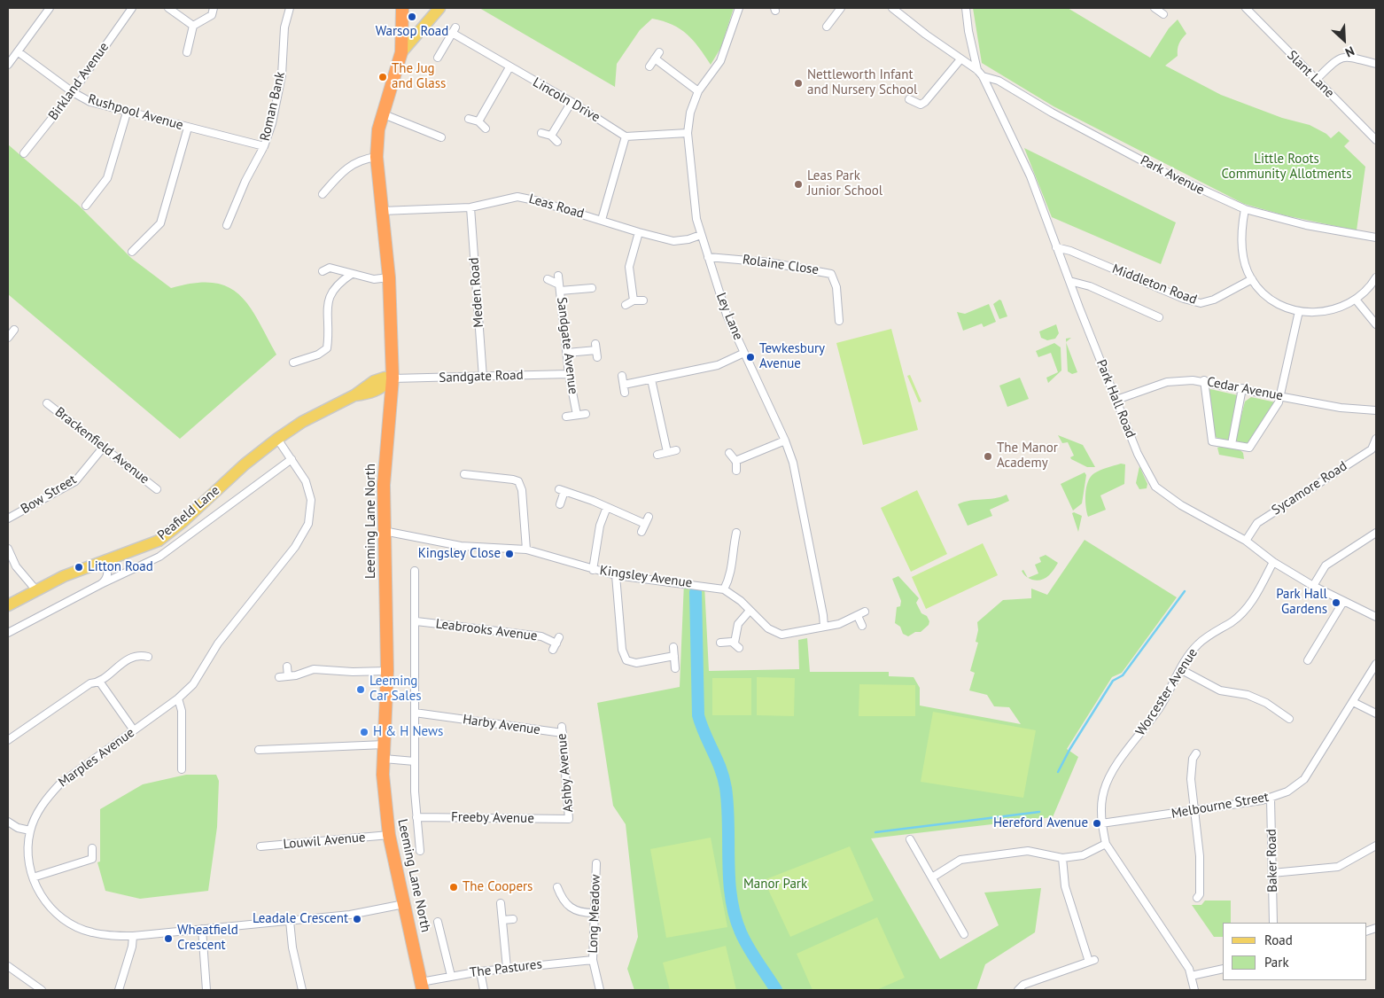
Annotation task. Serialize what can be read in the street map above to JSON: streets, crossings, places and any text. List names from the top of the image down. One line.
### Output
{"streets":{"highway":["Leeming Lane North"],"main road":["Peafield Lane"],"street":["Slant Lane","Birkland Avenue","Lincoln Drive","Roman Bank","Rushpool Avenue","Park Avenue","Leas Road","Rolaine Close","Middleton Road","Meden Road","Ley Lane","Sandgate Avenue","Sandgate Road","Cedar Avenue","Park Hall Road","Brackenfield Avenue","Sycamore Road","Bow Street","Kingsley Avenue","Leabrooks Avenue","Worcester Avenue","Harby Avenue","Marples Avenue","Ashby Avenue","Melbourne Street","Freeby Avenue","Louwil Avenue","Baker Road","Long Meadow","The Pastures"]},"crossings":[["Birkland Avenue","Rushpool Avenue"],["Roman Bank","Rushpool Avenue"],["Park Avenue","Park Hall Road"],["Leas Road","Meden Road"],["Leas Road","Ley Lane"],["Leas Road","Leeming Lane North"],["Rolaine Close","Ley Lane"],["Middleton Road","Park Hall Road"],["Meden Road","Sandgate Road"],["Sandgate Avenue","Sandgate Road"],["Sandgate Road","Peafield Lane"],["Sandgate Road","Leeming Lane North"],["Cedar Avenue","Park Hall Road"],["Park Hall Road","Sycamore Road"],["Park Hall Road","Worcester Avenue"],["Brackenfield Avenue","Bow Street"],["Peafield Lane","Leeming Lane North"],["Peafield Lane","Marples Avenue"],["Leeming Lane North","Kingsley Avenue"],["Leeming Lane North","Marples Avenue"],["Leeming Lane North","Louwil Avenue"],["Leeming Lane North","The Pastures"],["Worcester Avenue","Melbourne Street"],["Harby Avenue","Ashby Avenue"],["Ashby Avenue","Freeby Avenue"],["Melbourne Street","Baker Road"],["Long Meadow","The Pastures"]],"parks":["Little Roots Community Allotments","Manor Park"],"places":["Warsop Road","The Jug and Glass","Nettleworth Infant and Nursery School","Leas Park Junior School","Tewkesbury Avenue","The Manor Academy","Kingsley Close","Litton Road","Park Hall Gardens","Leeming Car Sales","H & H News","Hereford Avenue","The Coopers","Leadale Crescent","Wheatfield Crescent"],"legend":["Road","Park"],"north":"bottom right"}
